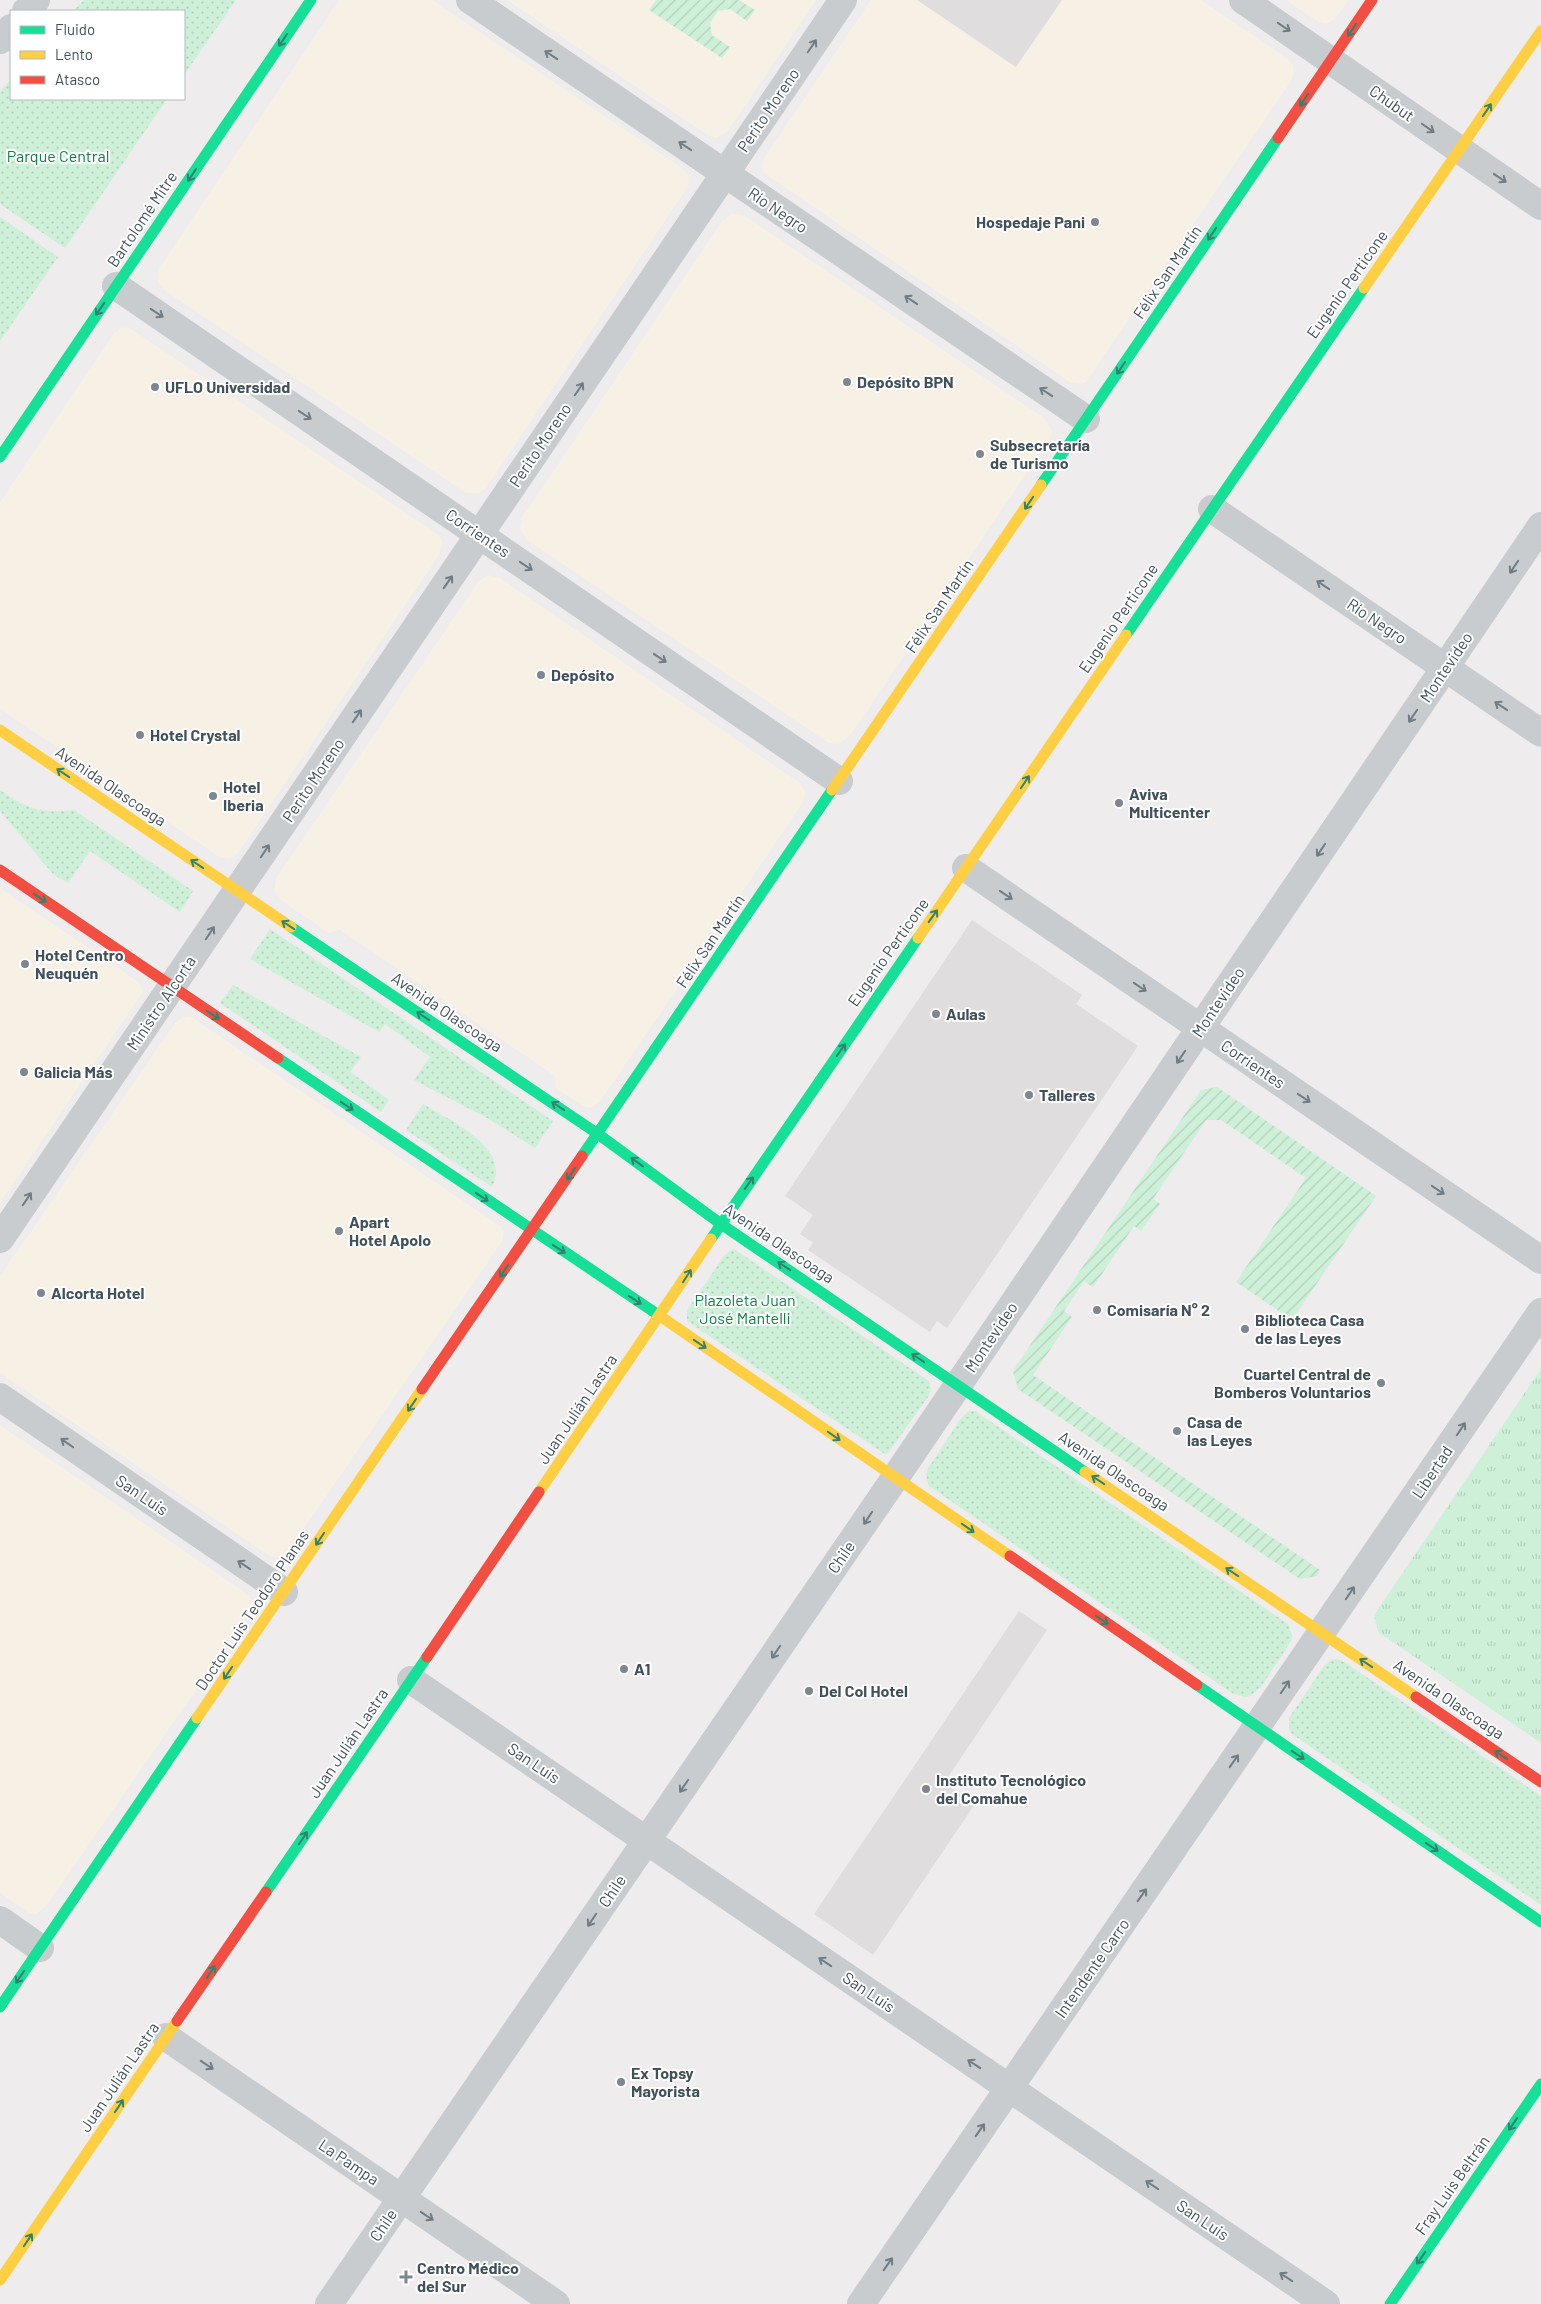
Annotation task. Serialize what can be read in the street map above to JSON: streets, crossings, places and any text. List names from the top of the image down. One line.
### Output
{"streets":{"main road":["Bartolomé Mitre","Félix San Martín","Eugenio Perticone","Avenida Olascoaga","Juan Julián Lastra","Doctor Luis Teodoro Planas","Fray Luis Beltrán"],"street":["Chubut","Perito Moreno","Río Negro","Corrientes","Montevideo","Ministro Alcorta","Libertad","San Luis","Chile","Intendente Carro","La Pampa"]},"crossings":[["Chubut","Félix San Martín"],["Chubut","Eugenio Perticone"],["Perito Moreno","Río Negro"],["Perito Moreno","Corrientes"],["Perito Moreno","Avenida Olascoaga"],["Perito Moreno","Ministro Alcorta"],["Río Negro","Félix San Martín"],["Río Negro","Eugenio Perticone"],["Río Negro","Montevideo"],["Bartolomé Mitre","Corrientes"],["Félix San Martín","Corrientes"],["Félix San Martín","Avenida Olascoaga"],["Félix San Martín","Doctor Luis Teodoro Planas"],["Eugenio Perticone","Corrientes"],["Eugenio Perticone","Avenida Olascoaga"],["Eugenio Perticone","Juan Julián Lastra"],["Corrientes","Montevideo"],["Montevideo","Avenida Olascoaga"],["Montevideo","Chile"],["Avenida Olascoaga","Ministro Alcorta"],["Avenida Olascoaga","Juan Julián Lastra"],["Avenida Olascoaga","Libertad"],["Avenida Olascoaga","Intendente Carro"],["Juan Julián Lastra","San Luis"],["Juan Julián Lastra","La Pampa"],["Libertad","Intendente Carro"],["San Luis","Chile"],["San Luis","Doctor Luis Teodoro Planas"],["San Luis","Intendente Carro"],["Chile","La Pampa"]],"one_way":["Chubut","Perito Moreno","Río Negro","Bartolomé Mitre","Félix San Martín","Eugenio Perticone","Corrientes","Montevideo","Avenida Olascoaga","Ministro Alcorta","Juan Julián Lastra","Libertad","San Luis","Chile","Doctor Luis Teodoro Planas","Intendente Carro","La Pampa","Fray Luis Beltrán"],"parks":["Parque Central","Plazoleta Juan José Mantelli"],"places":{"other":["Hospedaje Pani","Depósito BPN","UFLO Universidad","Subsecretaría de Turismo","Depósito","Hotel Crystal","Hotel Iberia","Aviva Multicenter","Hotel Centro Neuquén","Aulas","Galicia Más","Talleres","Apart Hotel Apolo","Alcorta Hotel","Comisaría N° 2","Biblioteca Casa de las Leyes","Cuartel Central de Bomberos Voluntarios","Casa de las Leyes","A1","Del Col Hotel","Instituto Tecnológico del Comahue","Ex Topsy Mayorista"],"health":["Centro Médico del Sur"]},"legend":["Fluido","Lento","Atasco"]}
